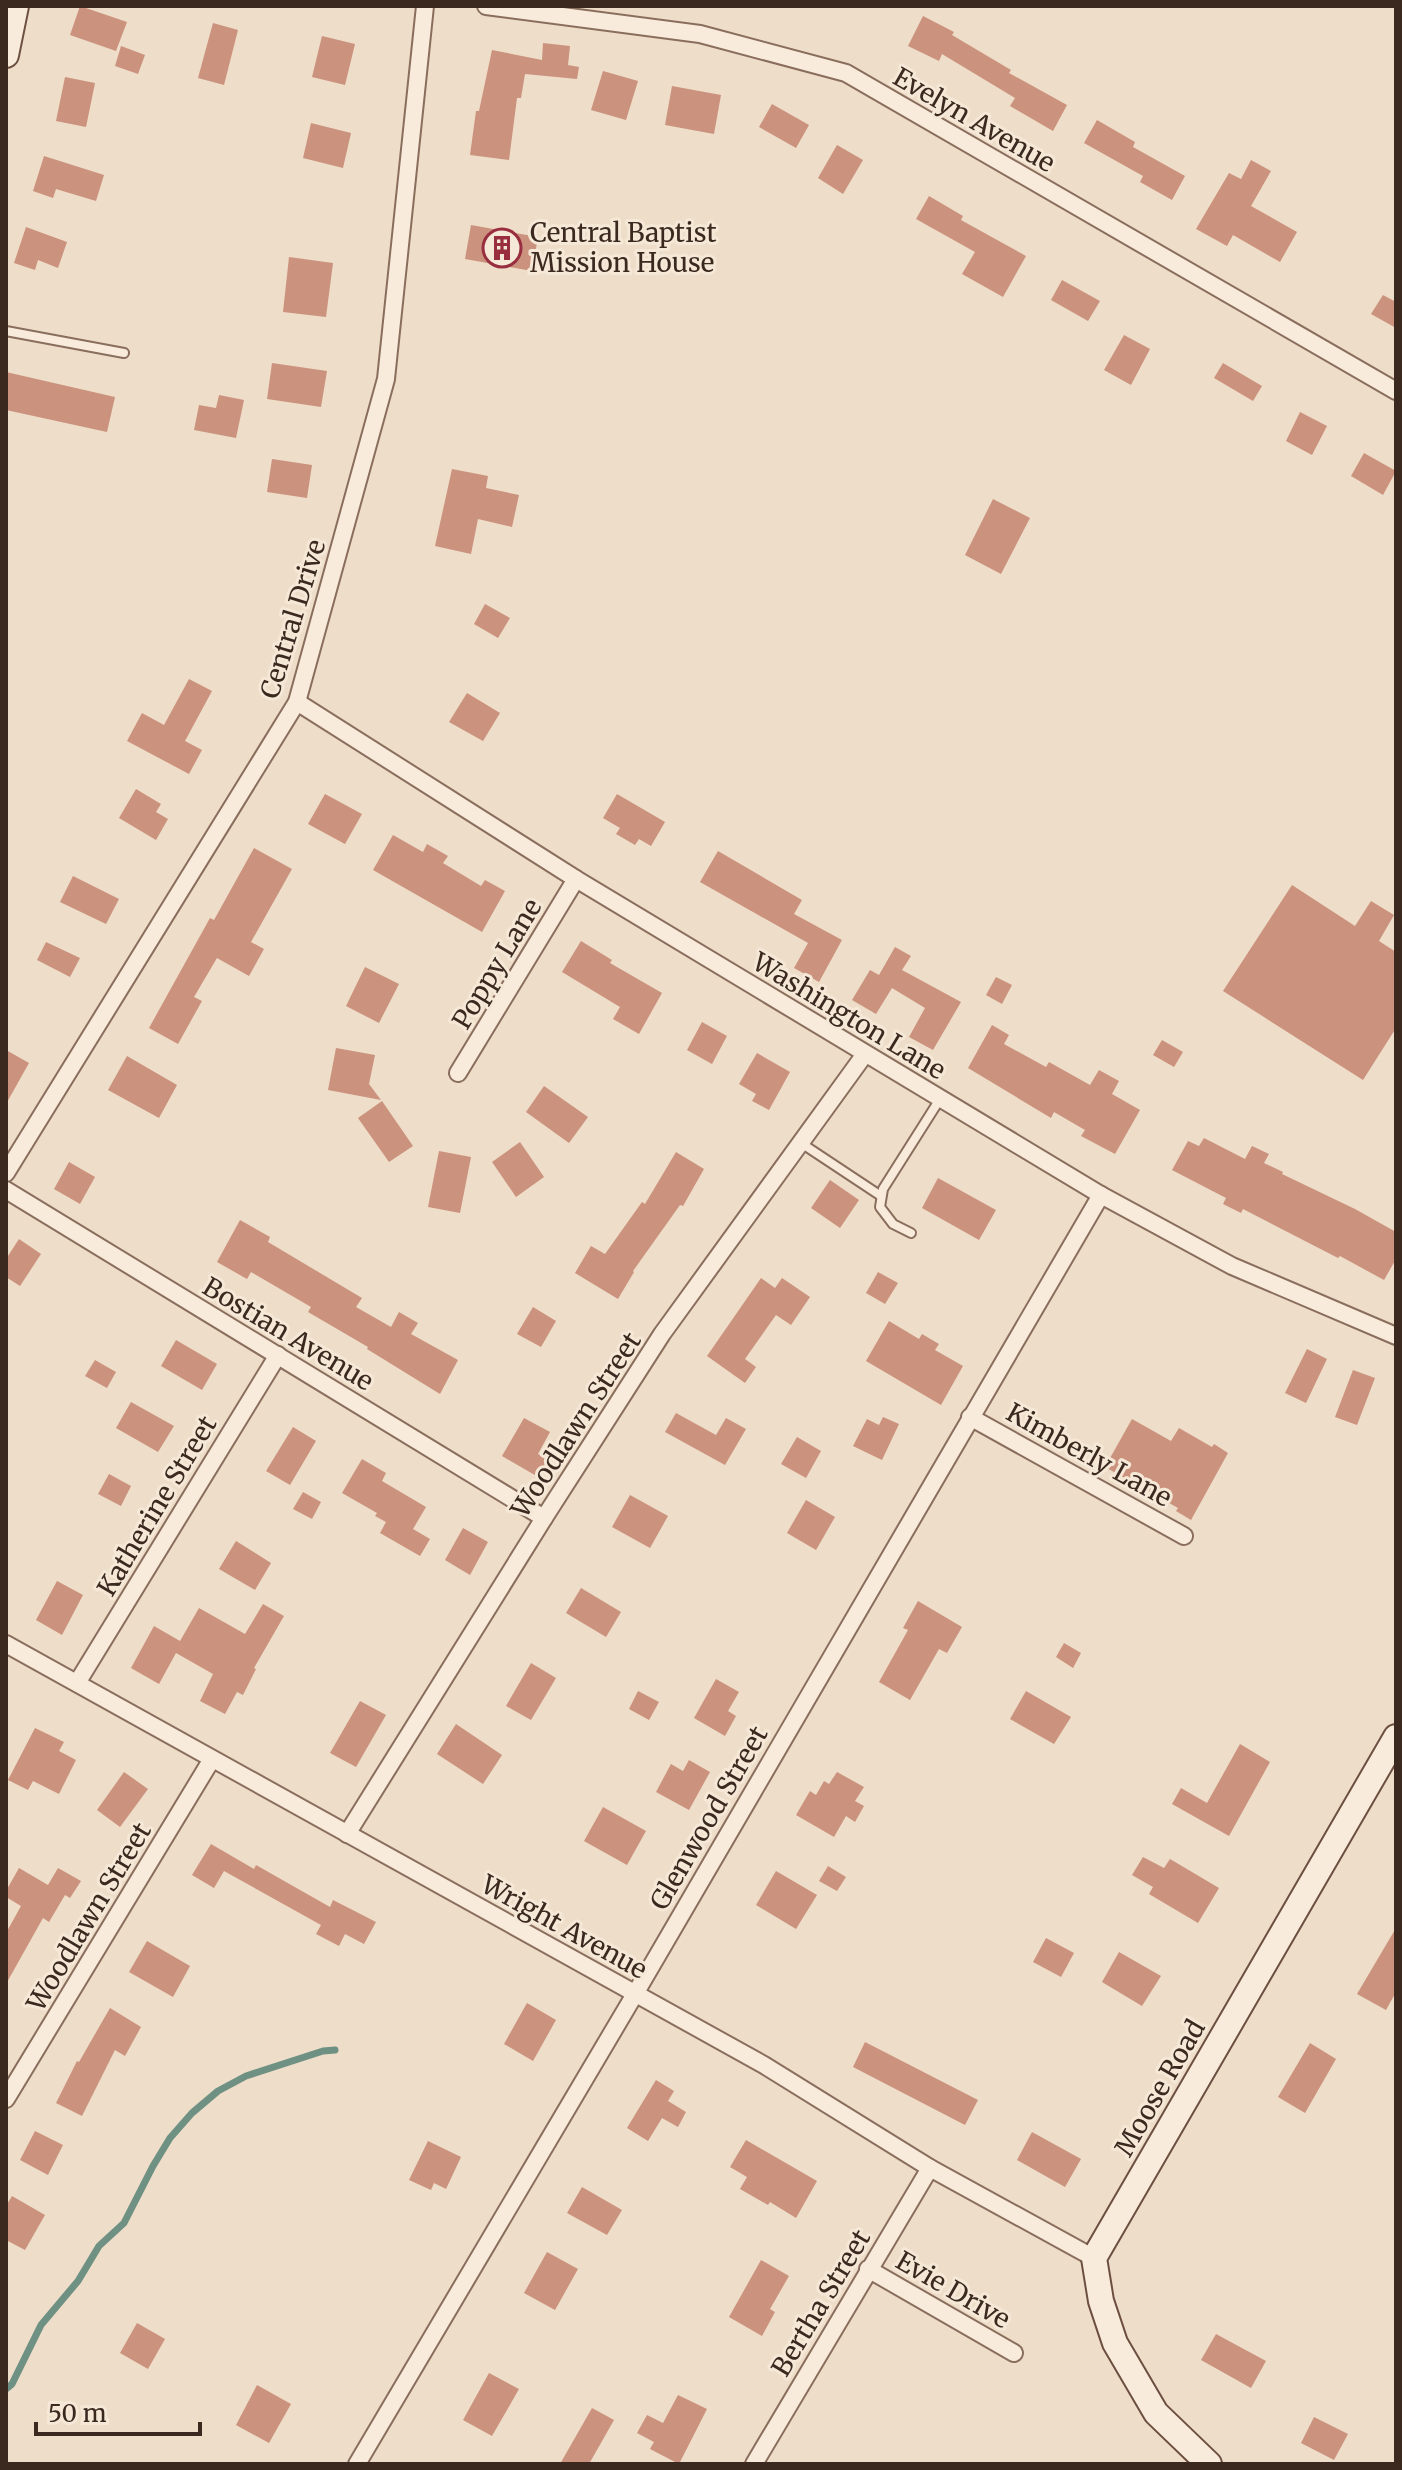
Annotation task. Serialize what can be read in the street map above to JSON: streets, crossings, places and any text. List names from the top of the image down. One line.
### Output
{"streets":{"street":["Evelyn Avenue","Central Drive","Poppy Lane","Washington Lane","Bostian Avenue","Woodlawn Street","Kimberly Lane","Katherine Street","Glenwood Street","Wright Avenue","Moose Road","Evie Drive","Bertha Street"]},"crossings":[["Central Drive","Washington Lane"],["Poppy Lane","Washington Lane"],["Washington Lane","Woodlawn Street"],["Washington Lane","Glenwood Street"],["Bostian Avenue","Woodlawn Street"],["Bostian Avenue","Katherine Street"],["Woodlawn Street","Wright Avenue"],["Kimberly Lane","Glenwood Street"],["Katherine Street","Wright Avenue"],["Glenwood Street","Wright Avenue"],["Wright Avenue","Moose Road"],["Wright Avenue","Bertha Street"],["Evie Drive","Bertha Street"]],"places":{"building":["Central Baptist Mission House"]},"scale_bar":"50 m"}
